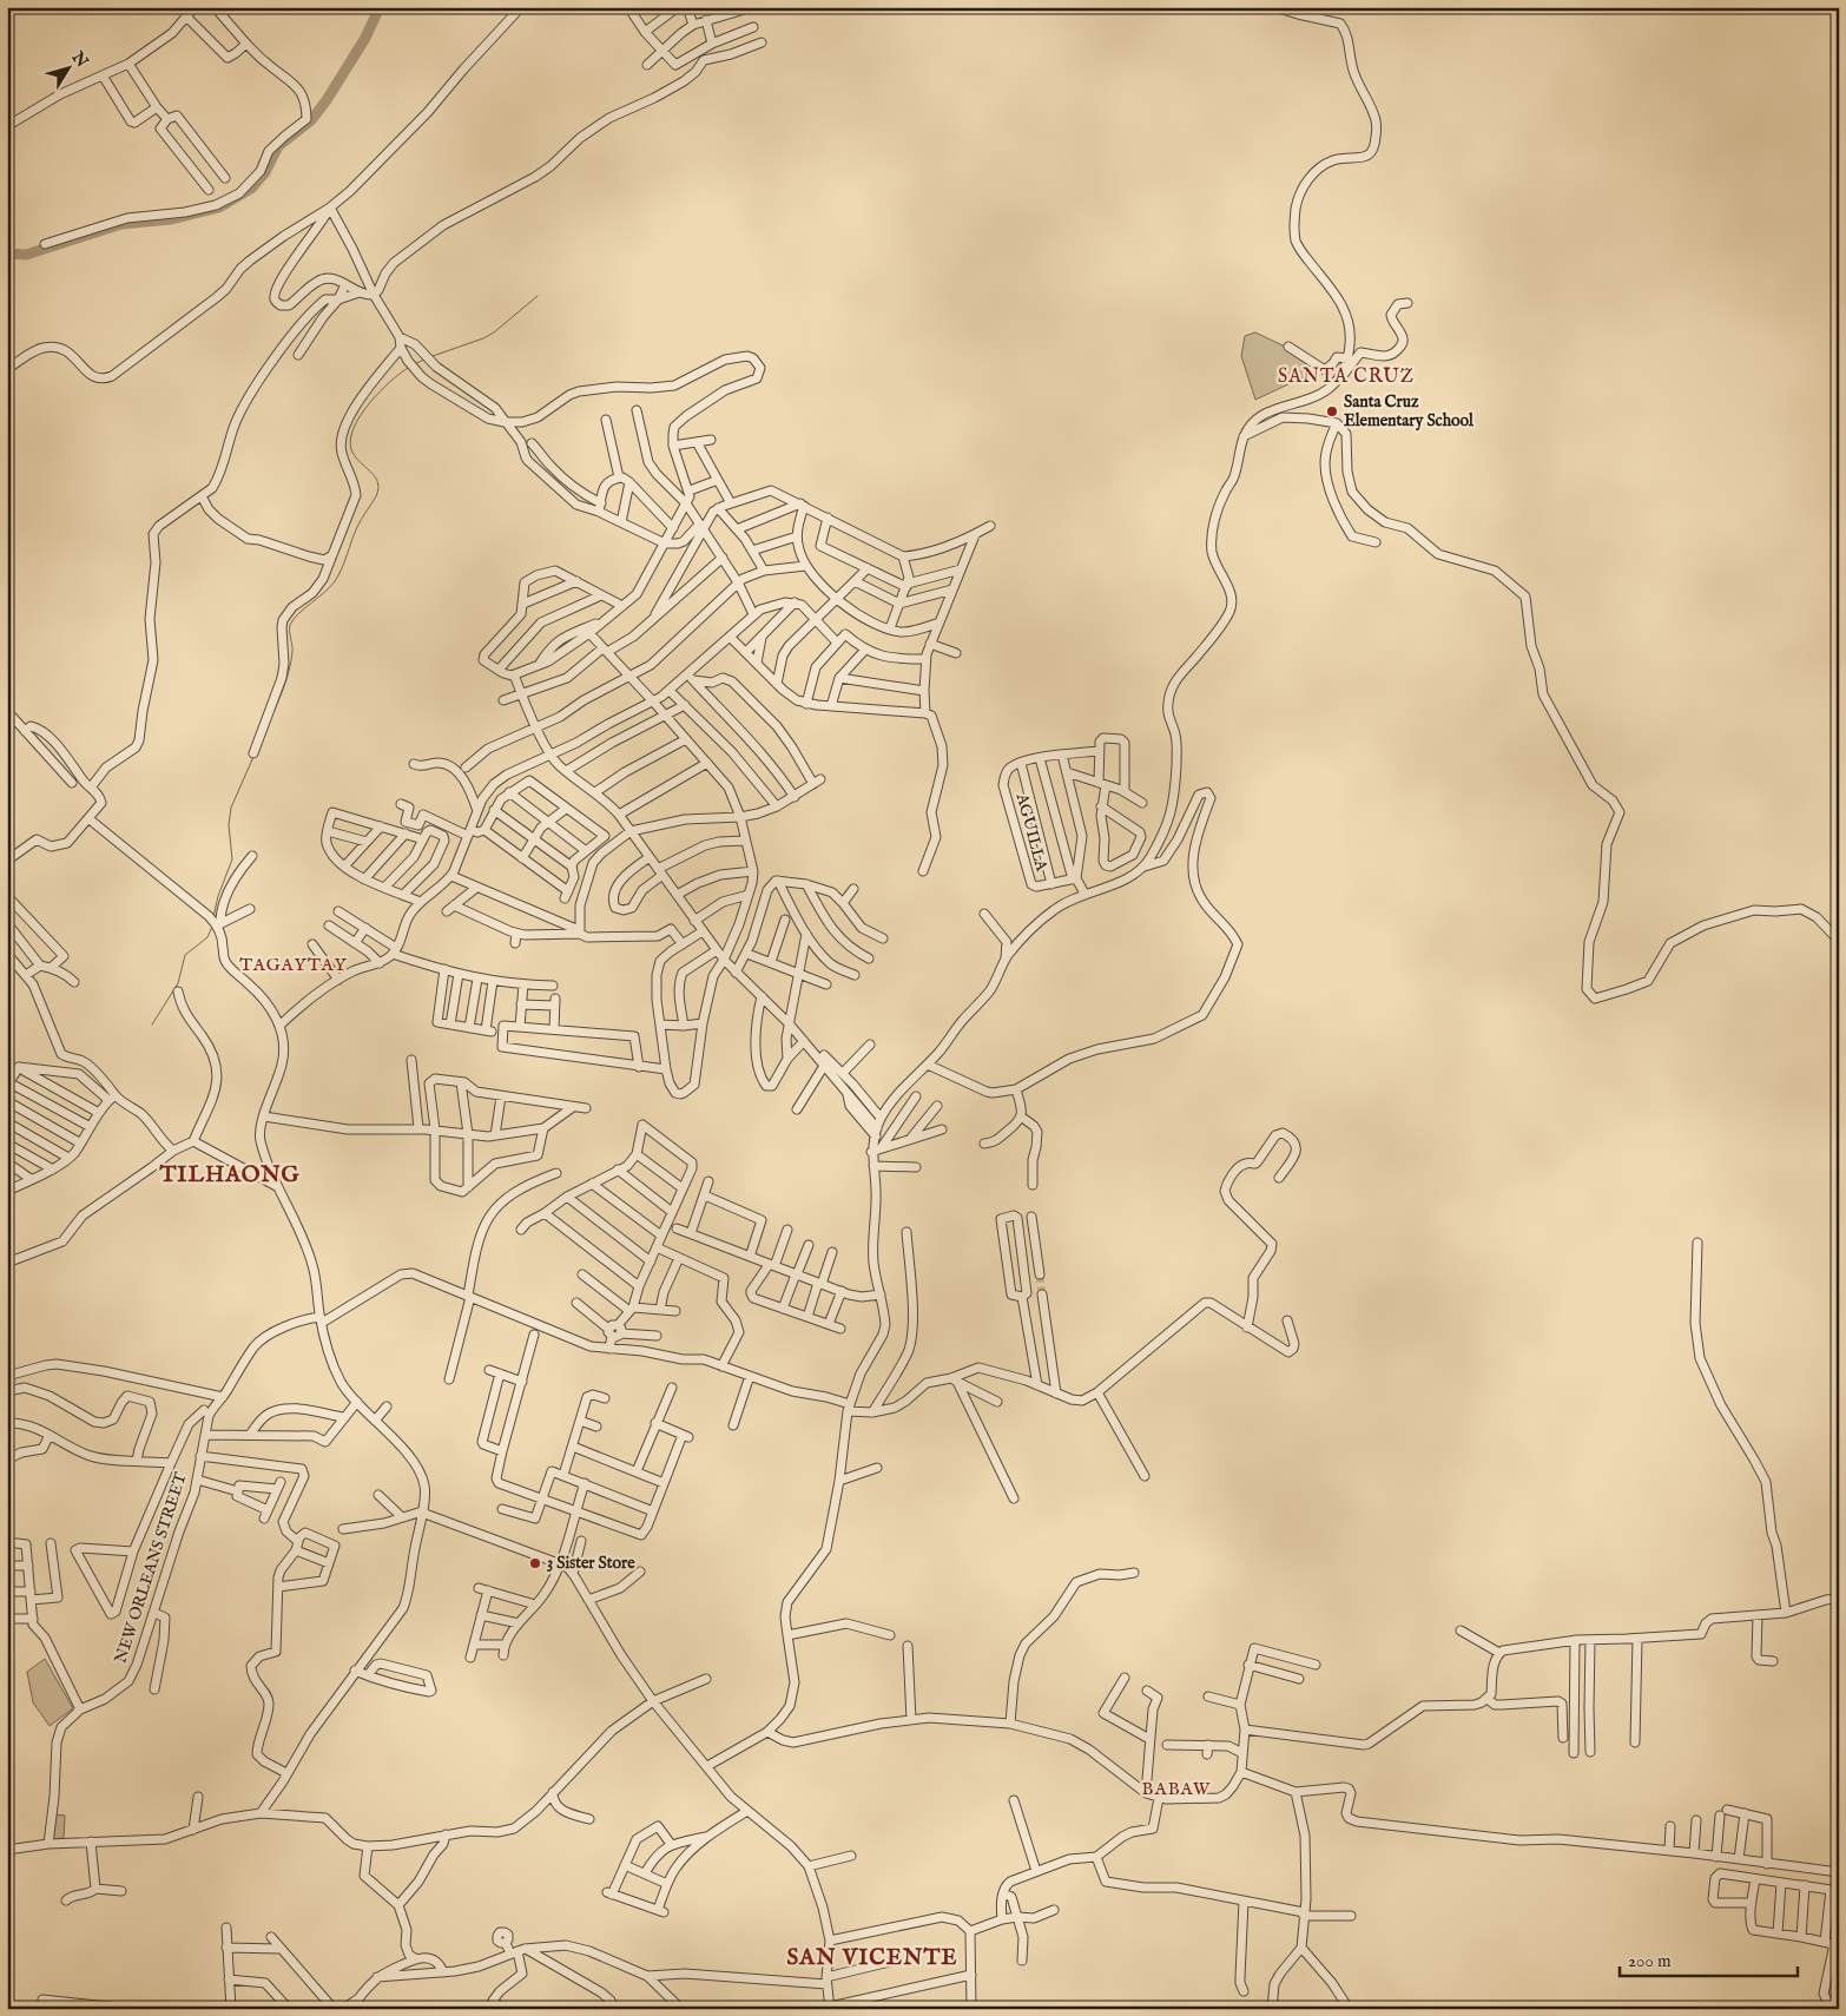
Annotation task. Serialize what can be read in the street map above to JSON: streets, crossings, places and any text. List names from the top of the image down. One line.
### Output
{"streets":{"street":["AGUILLA","NEW ORLEANS STREET"]},"districts":["SANTA CRUZ","TAGAYTAY","TILHAONG","BABAW","SAN VICENTE"],"places":["Santa Cruz Elementary School","3 Sister Store"],"scale_bar":"200 m","north":"top right"}
